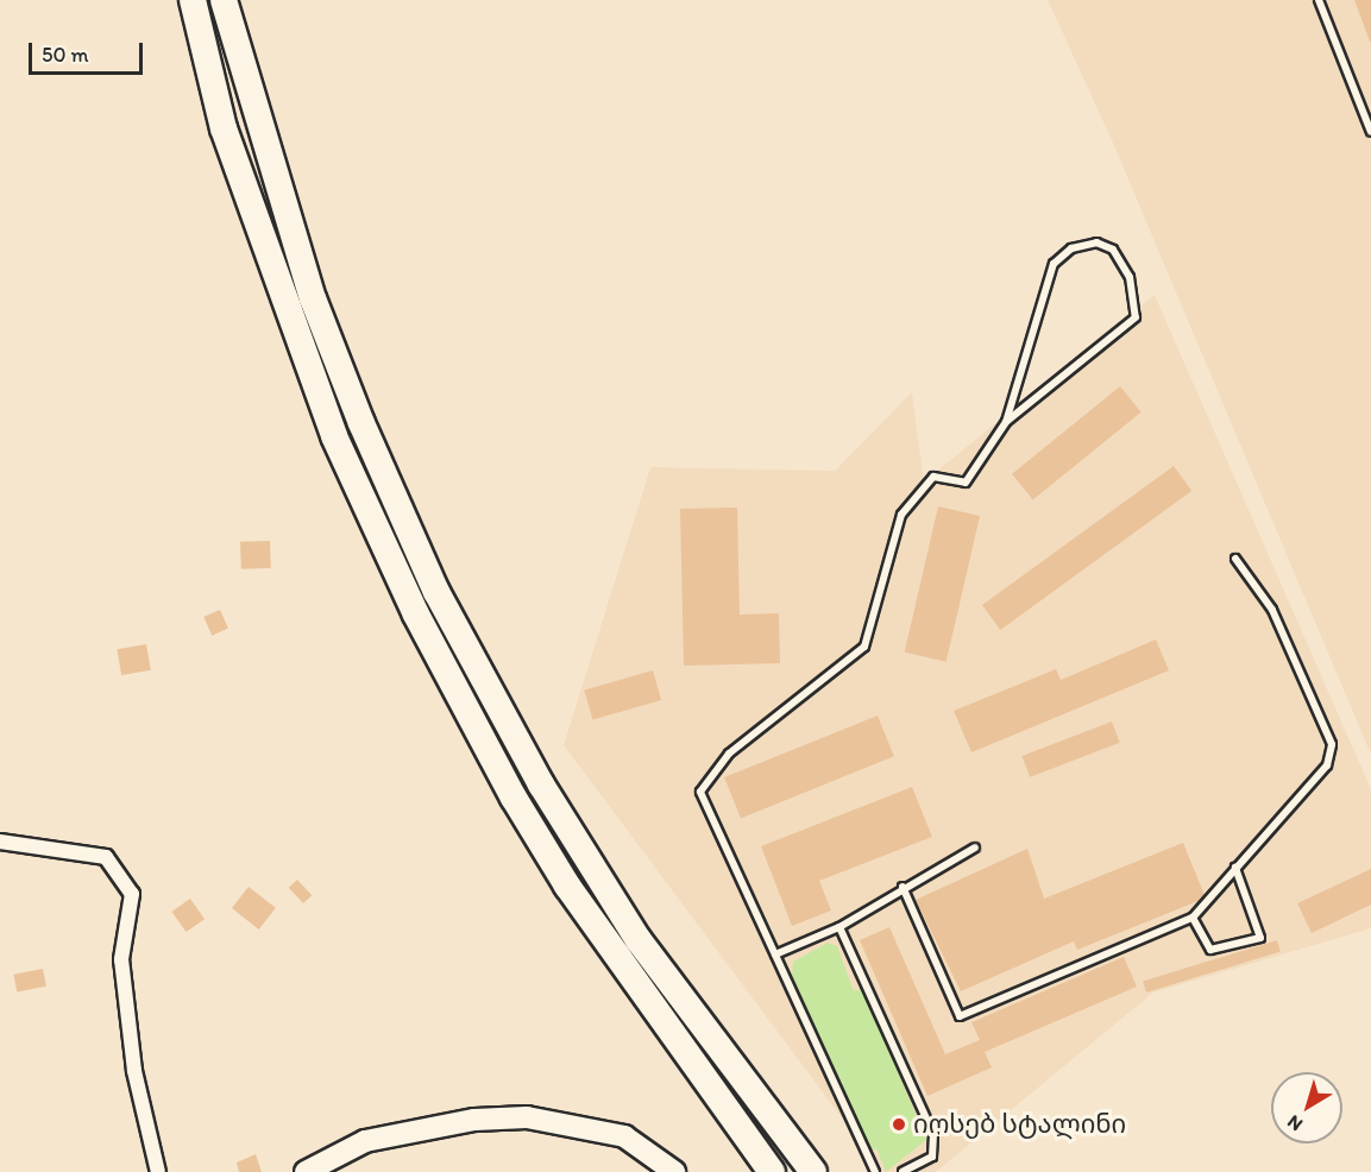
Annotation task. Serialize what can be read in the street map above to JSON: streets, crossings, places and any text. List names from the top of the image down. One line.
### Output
{"places":["იოსებ სტალინი"],"scale_bar":"50 m","north":"bottom left"}
